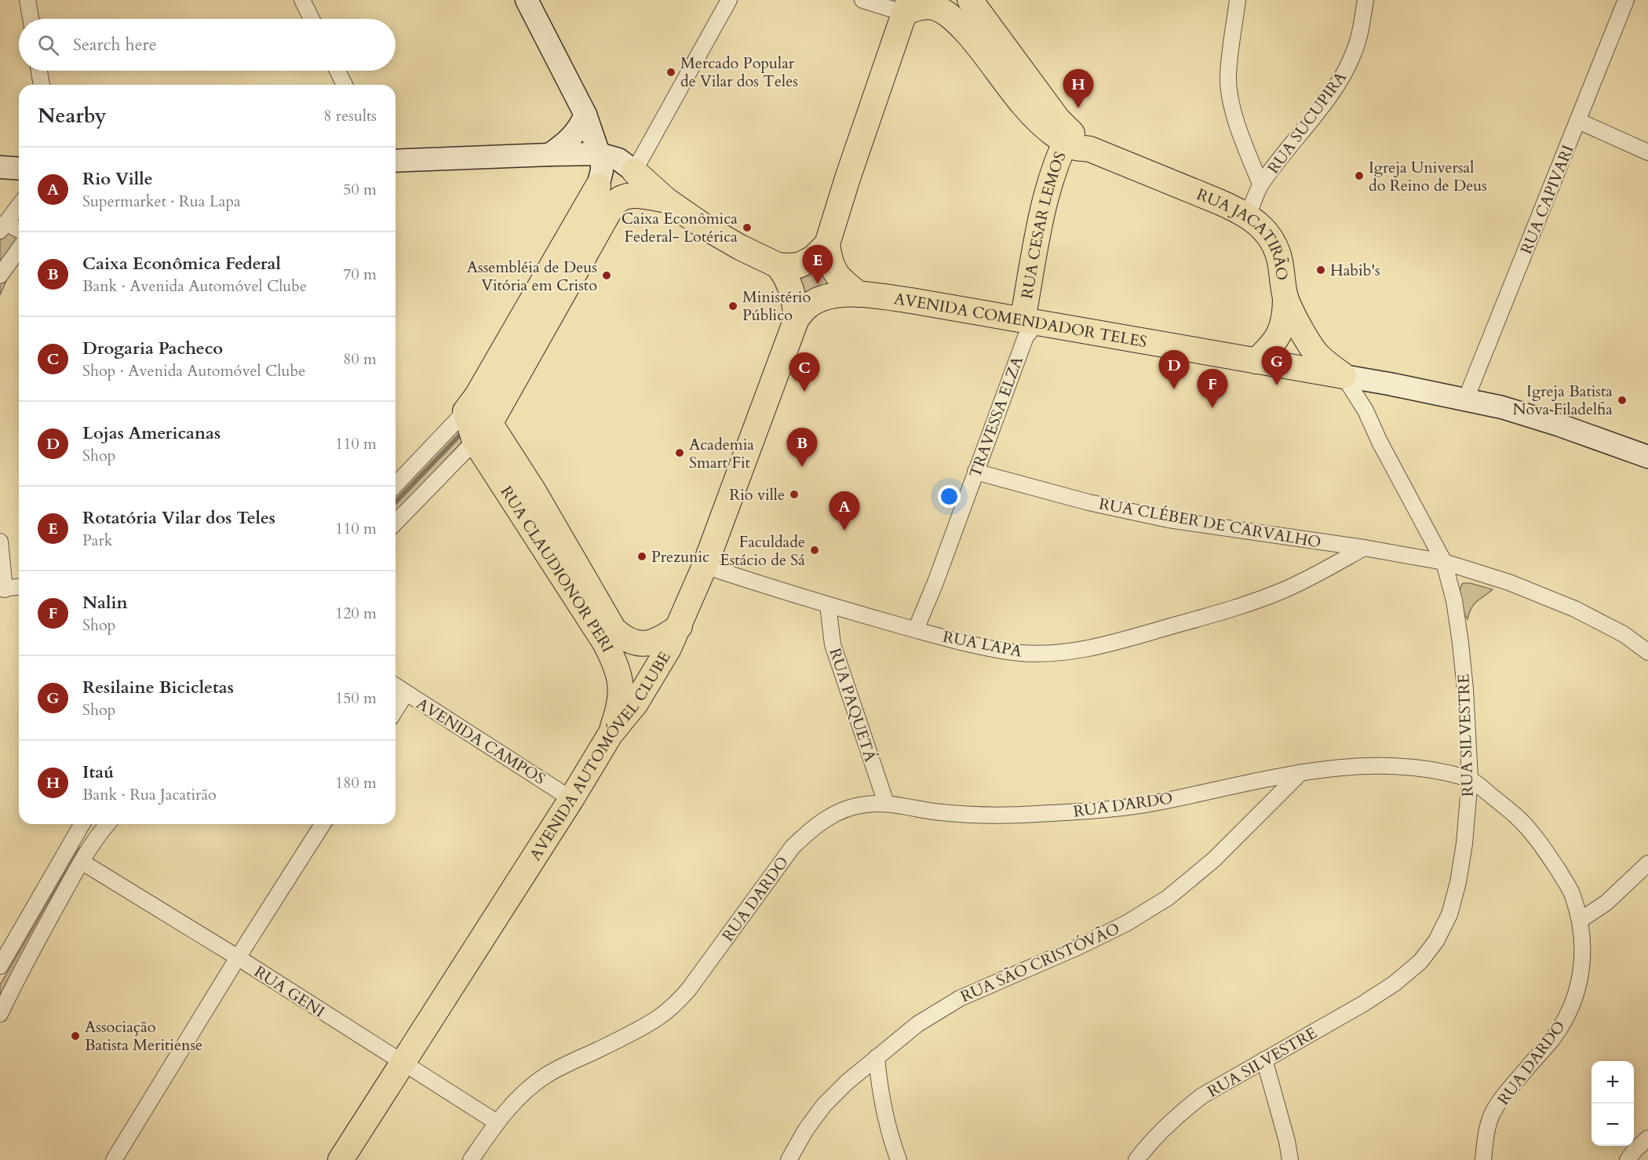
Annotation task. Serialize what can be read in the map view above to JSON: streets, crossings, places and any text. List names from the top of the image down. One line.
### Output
{"streets":{"main road":["RUA CESAR LEMOS","RUA JACATIRÃO","AVENIDA COMENDADOR TELES","RUA CLAUDIONOR PERI","AVENIDA AUTOMÓVEL CLUBE"],"street":["RUA SUCUPIRA","RUA CAPIVARI","TRAVESSA ELZA","RUA CLÉBER DE CARVALHO","RUA LAPA","RUA PAQUETÁ","RUA SILVESTRE","AVENIDA CAMPOS","RUA DARDO","RUA SÃO CRISTÓVÃO","RUA GENI"]},"crossings":[["RUA SUCUPIRA","RUA JACATIRÃO"],["RUA CAPIVARI","AVENIDA COMENDADOR TELES"],["RUA CESAR LEMOS","RUA JACATIRÃO"],["RUA CESAR LEMOS","AVENIDA COMENDADOR TELES"],["RUA CESAR LEMOS","TRAVESSA ELZA"],["RUA JACATIRÃO","AVENIDA COMENDADOR TELES"],["RUA JACATIRÃO","RUA SILVESTRE"],["AVENIDA COMENDADOR TELES","TRAVESSA ELZA"],["AVENIDA COMENDADOR TELES","RUA SILVESTRE"],["AVENIDA COMENDADOR TELES","AVENIDA AUTOMÓVEL CLUBE"],["TRAVESSA ELZA","RUA CLÉBER DE CARVALHO"],["TRAVESSA ELZA","RUA LAPA"],["RUA CLÉBER DE CARVALHO","RUA LAPA"],["RUA CLÉBER DE CARVALHO","RUA SILVESTRE"],["RUA CLAUDIONOR PERI","AVENIDA AUTOMÓVEL CLUBE"],["RUA LAPA","RUA PAQUETÁ"],["RUA LAPA","AVENIDA AUTOMÓVEL CLUBE"],["RUA PAQUETÁ","RUA DARDO"],["RUA SILVESTRE","RUA DARDO"],["AVENIDA CAMPOS","AVENIDA AUTOMÓVEL CLUBE"],["AVENIDA AUTOMÓVEL CLUBE","RUA GENI"],["RUA DARDO","RUA SÃO CRISTÓVÃO"],["RUA DARDO","RUA GENI"]],"places":["Mercado Popular de Vilar dos Teles","Igreja Universal do Reino de Deus","Caixa Econômica Federal- Lotérica","Habib's","Assembléia de Deus Vitória em Cristo","Ministério Público","Igreja Batista Nova Filadelfia","Academia Smart Fit","Rio ville","Faculdade Estácio de Sá","Prezunic","Associação Batista Meritiense"],"page":{"search":"Search here","pins":["H","E","G","D","C","F","B","A"],"heading":["Nearby","8 results"],"list":[{"mark":"A","name":"Rio Ville","note":"Supermarket · Rua Lapa","value":"50 m"},{"mark":"B","name":"Caixa Econômica Federal","note":"Bank · Avenida Automóvel Clube","value":"70 m"},{"mark":"C","name":"Drogaria Pacheco","note":"Shop · Avenida Automóvel Clube","value":"80 m"},{"mark":"D","name":"Lojas Americanas","note":"Shop","value":"110 m"},{"mark":"E","name":"Rotatória Vilar dos Teles","note":"Park","value":"110 m"},{"mark":"F","name":"Nalin","note":"Shop","value":"120 m"},{"mark":"G","name":"Resilaine Bicicletas","note":"Shop","value":"150 m"},{"mark":"H","name":"Itaú","note":"Bank · Rua Jacatirão","value":"180 m"}],"map_buttons":["+","−"]}}
